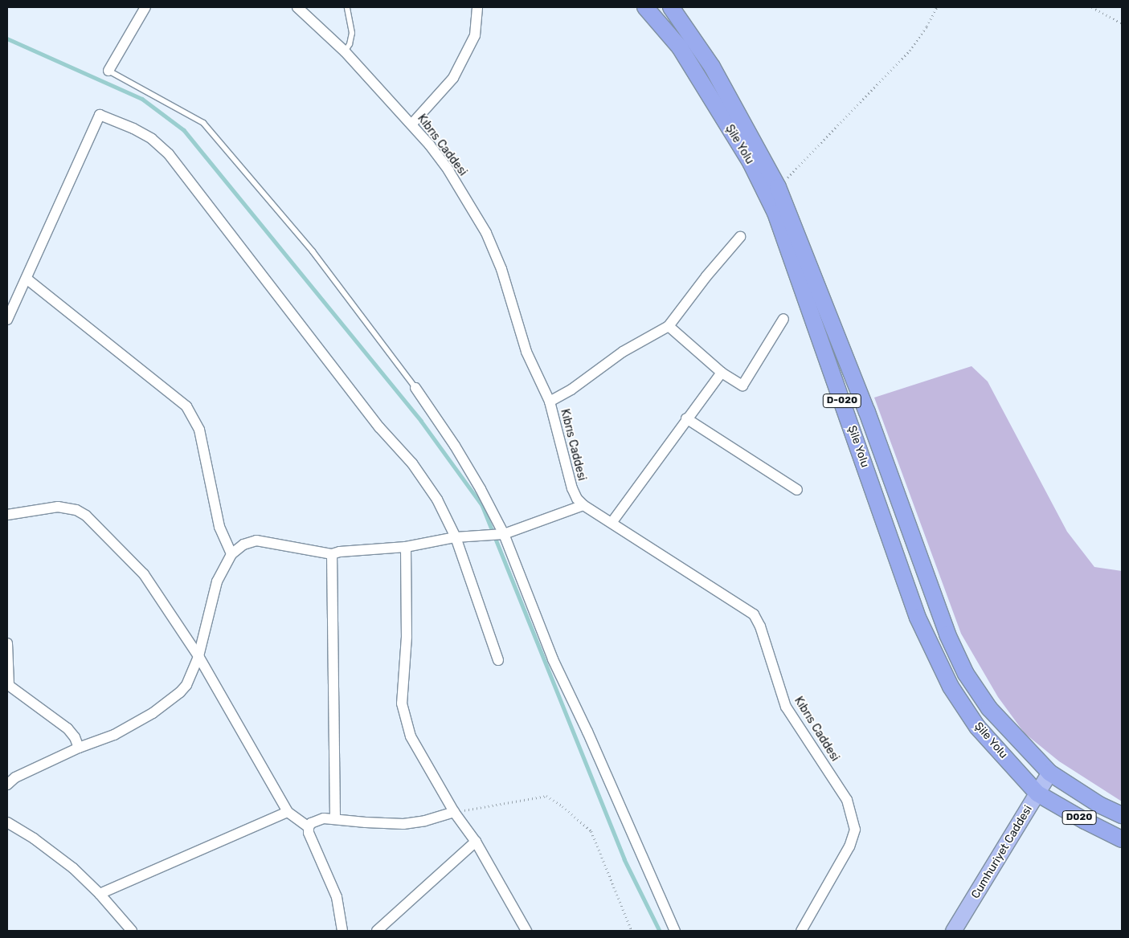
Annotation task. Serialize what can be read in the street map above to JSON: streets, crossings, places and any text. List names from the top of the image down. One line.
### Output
{"streets":{"highway":["Şile Yolu","D-020","D020"],"main road":["Cumhuriyet Caddesi"],"street":["Kıbrıs Caddesi"]},"crossings":[["Şile Yolu","Cumhuriyet Caddesi"]]}
